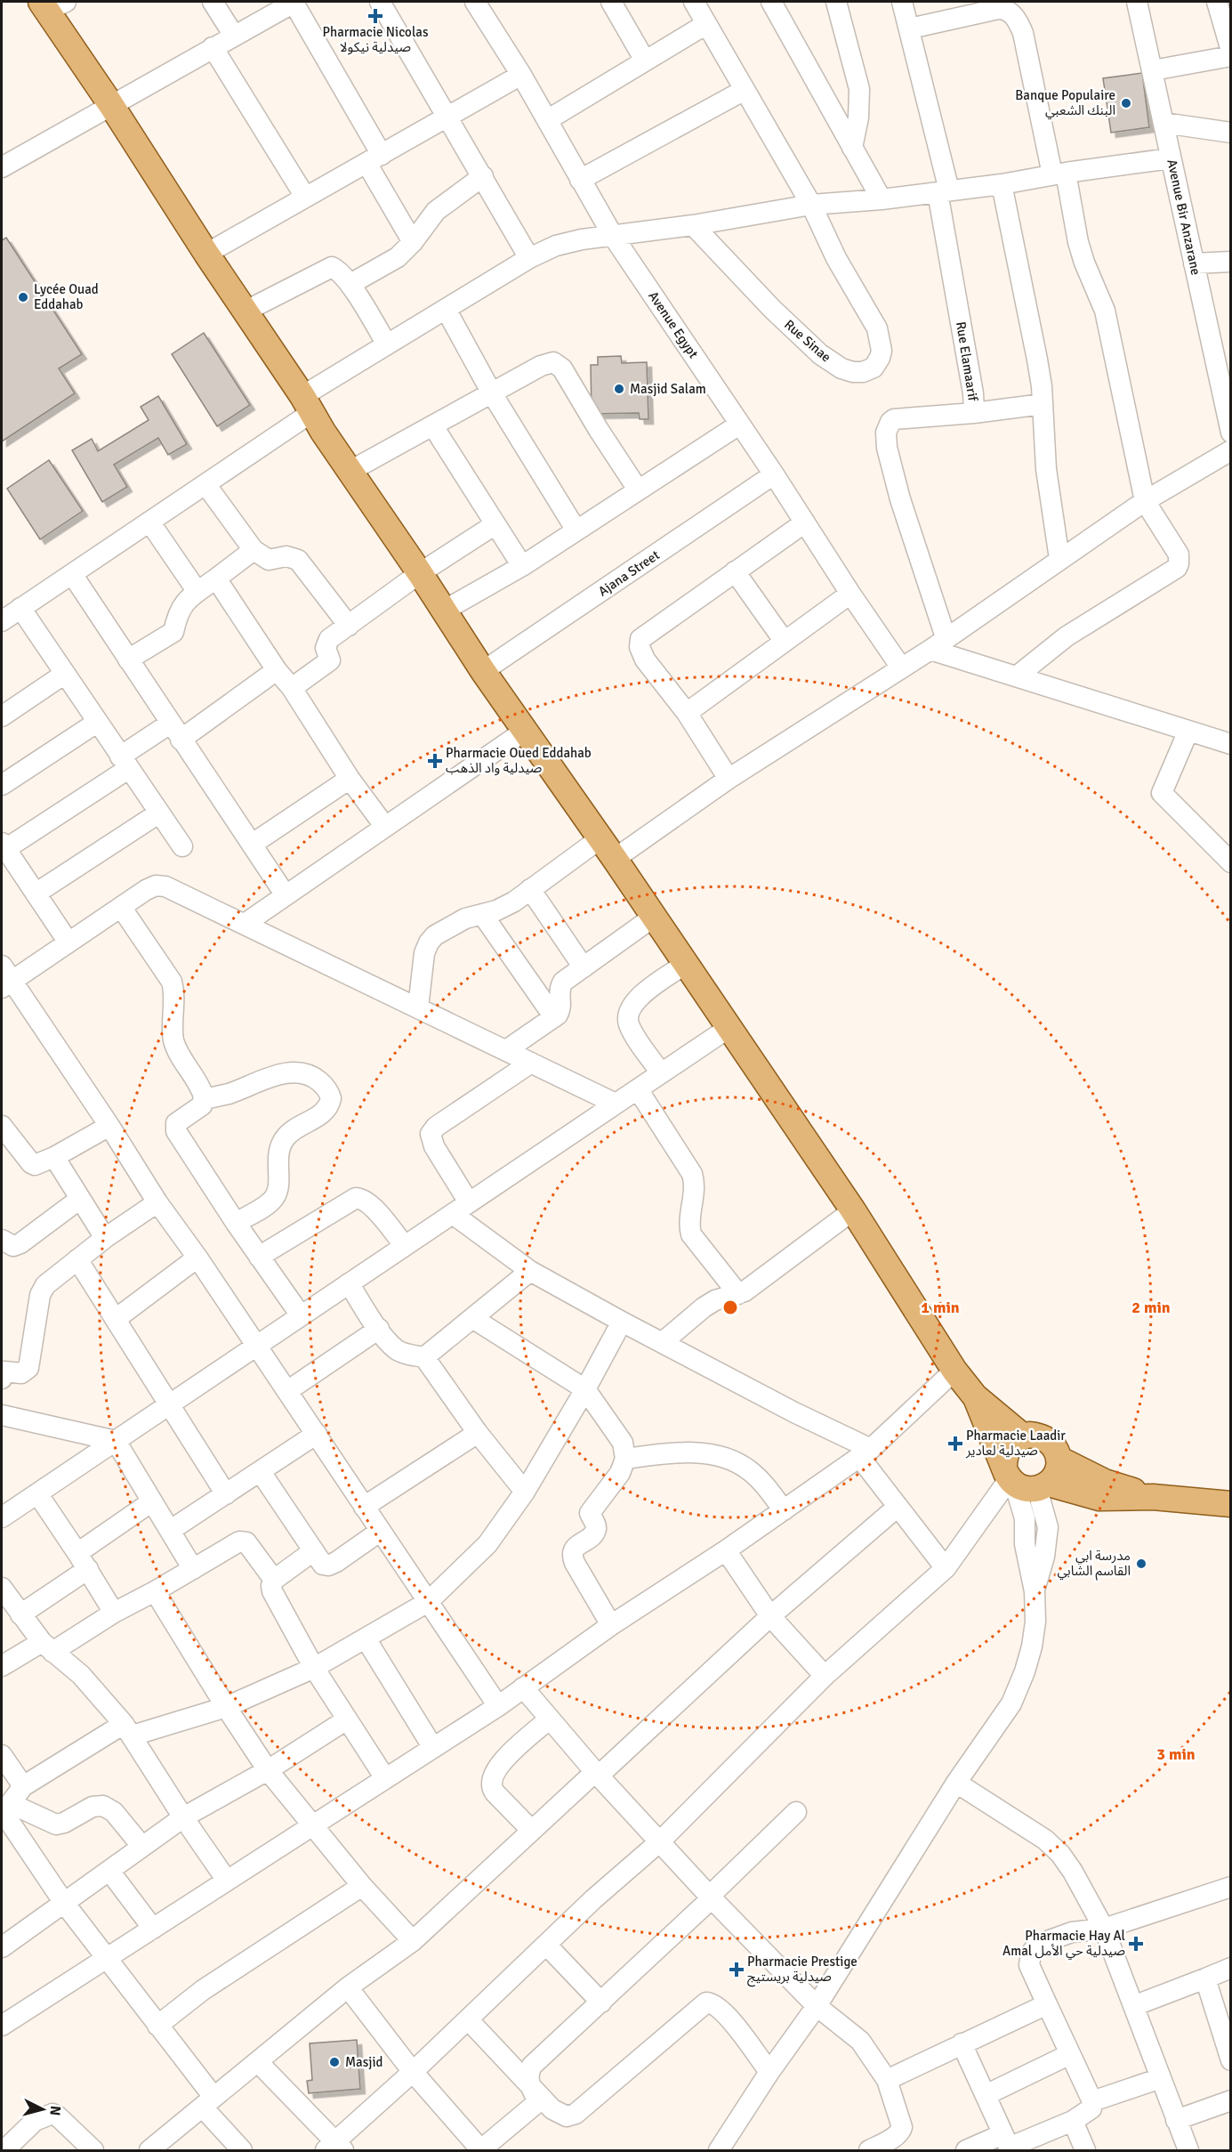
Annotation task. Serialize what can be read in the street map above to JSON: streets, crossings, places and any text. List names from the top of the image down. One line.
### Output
{"streets":{"street":["Avenue Bir Anzarane","Avenue Egypt","Rue Sinae","Rue Elamaarif","Ajana Street"]},"crossings":[["Avenue Egypt","Ajana Street"]],"places":{"health":["Pharmacie Nicolas صيدلية نيكولا","Pharmacie Oued Eddahab صيدلية واد الذهب","Pharmacie Laadir صيدلية لعادير","Pharmacie Hay Al Amal صيدلية حي الأمل","Pharmacie Prestige صيدلية بريستيج"],"other":["Banque Populaire البنك الشعبي","Lycée Ouad Eddahab","Masjid Salam","مدرسة ابي القاسم الشابي","Masjid"]},"north":"right","rings":["1 min","2 min","3 min"]}
